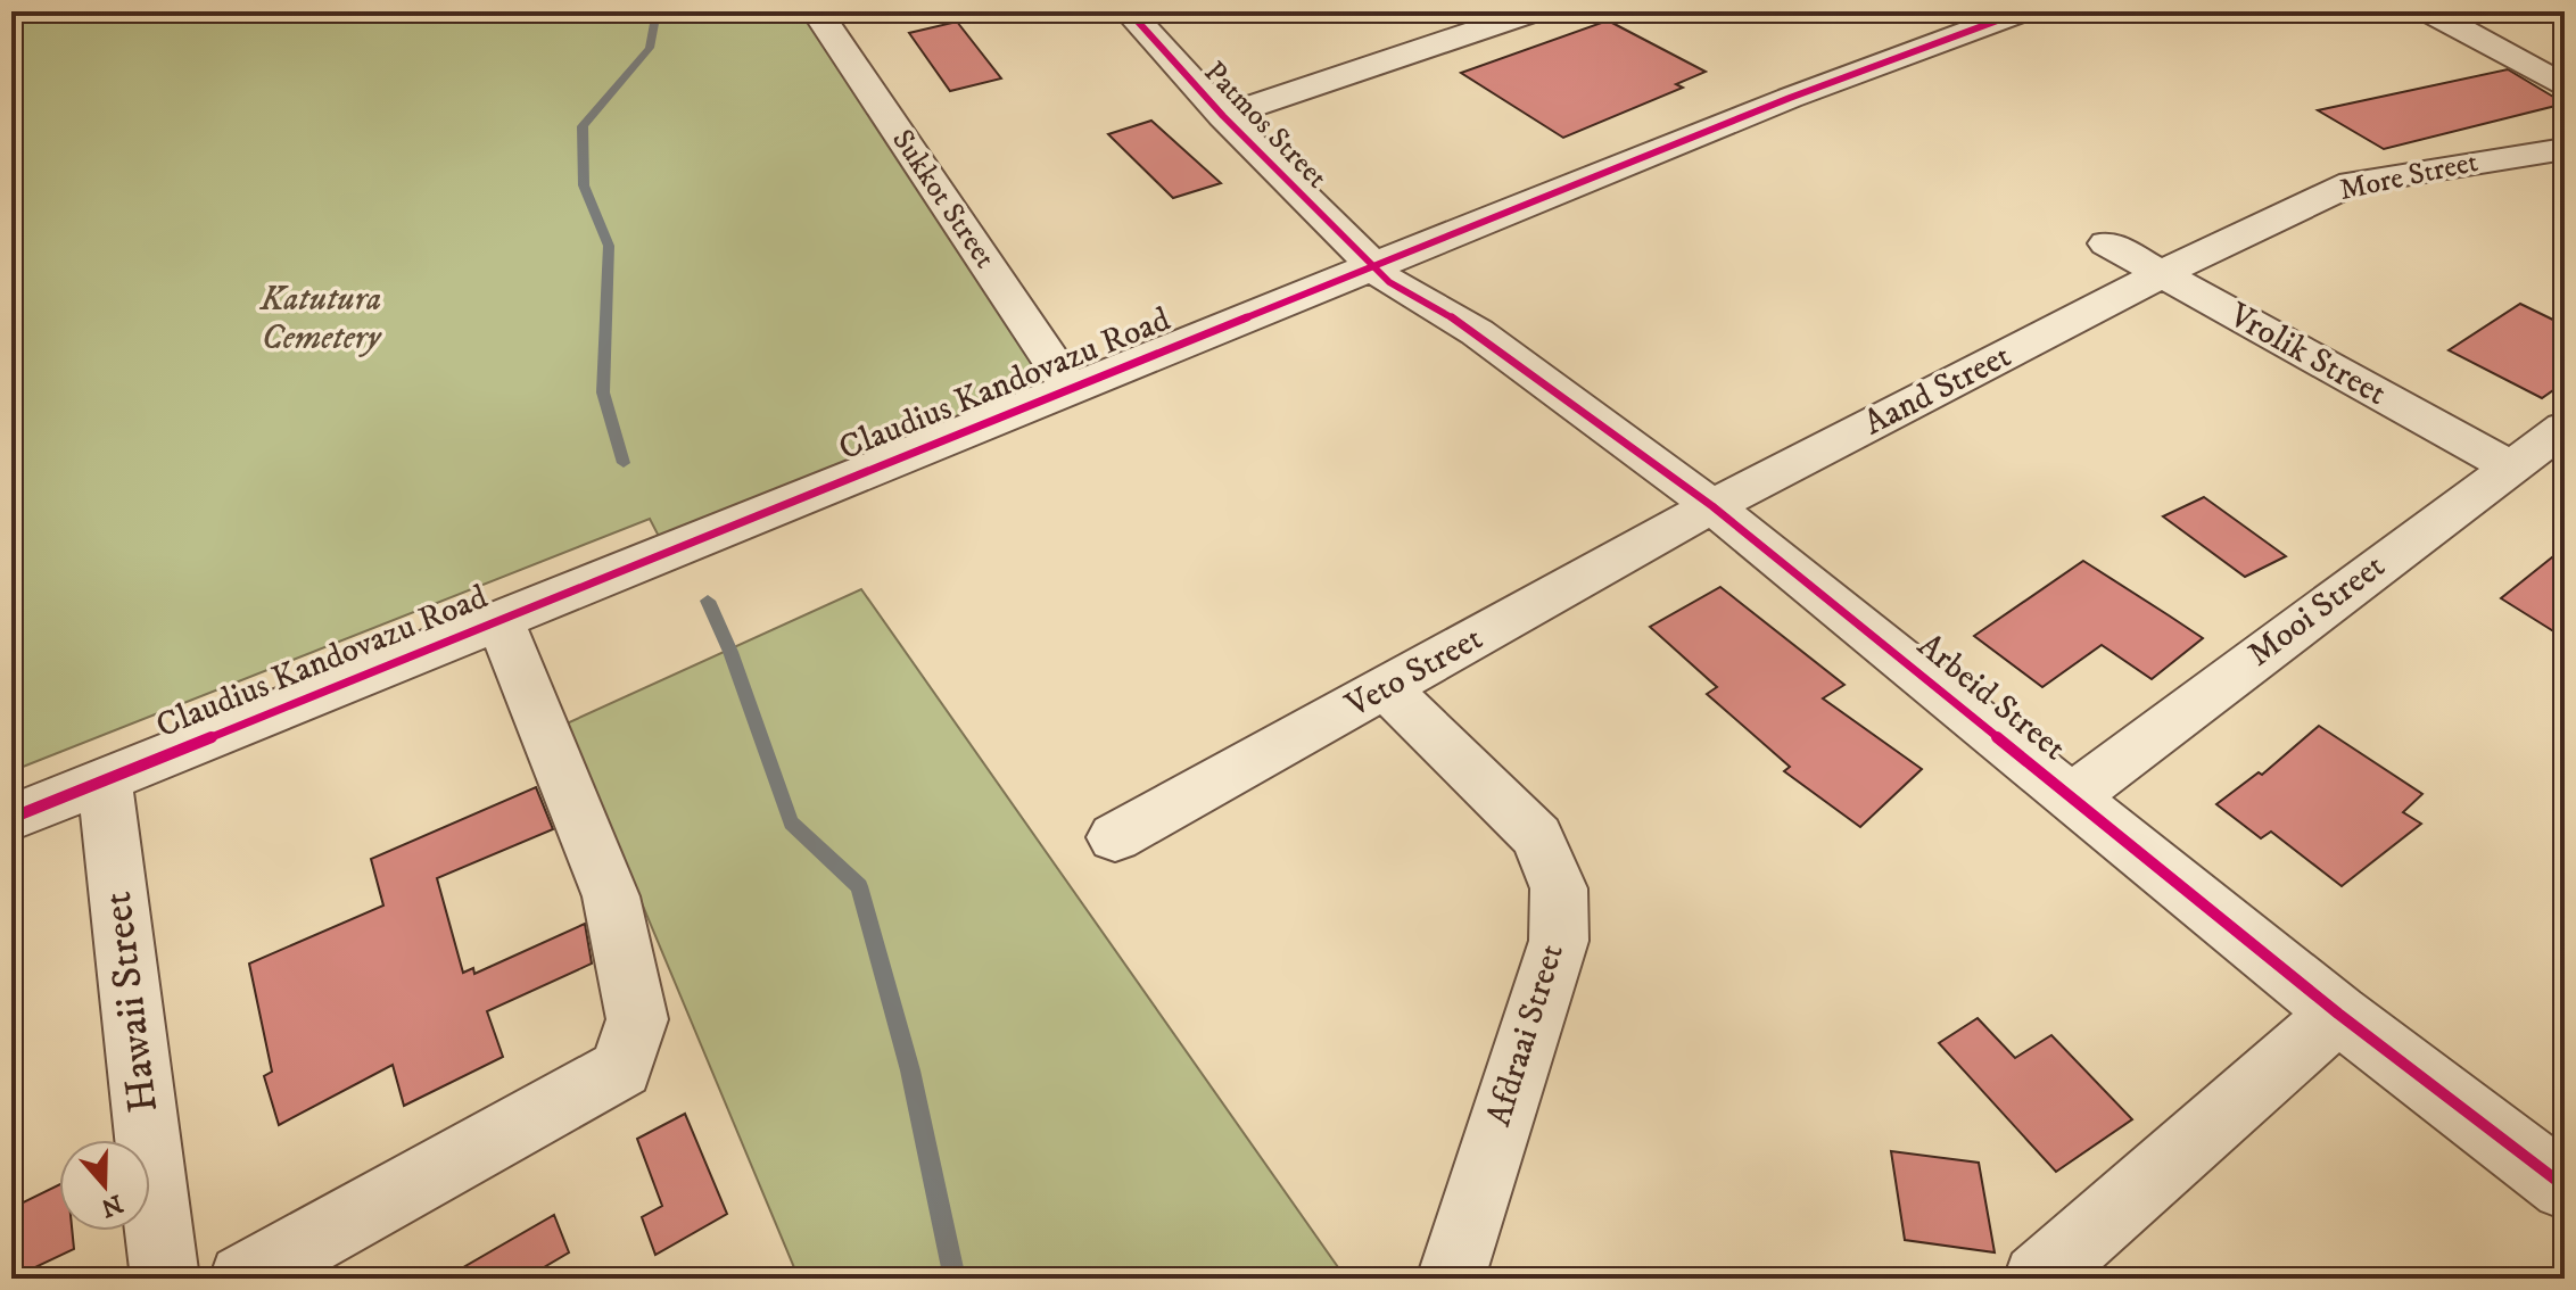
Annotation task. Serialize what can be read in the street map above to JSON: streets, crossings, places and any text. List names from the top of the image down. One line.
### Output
{"streets":{"street":["Patmos Street","More Street","Sukkot Street","Vrolik Street","Claudius Kandovazu Road","Aand Street","Mooi Street","Veto Street","Arbeid Street","Hawaii Street","Afdraai Street"]},"crossings":[["Patmos Street","Claudius Kandovazu Road"],["Patmos Street","Arbeid Street"],["More Street","Vrolik Street"],["More Street","Aand Street"],["Sukkot Street","Claudius Kandovazu Road"],["Vrolik Street","Aand Street"],["Vrolik Street","Mooi Street"],["Claudius Kandovazu Road","Arbeid Street"],["Claudius Kandovazu Road","Hawaii Street"],["Aand Street","Veto Street"],["Aand Street","Arbeid Street"],["Mooi Street","Arbeid Street"],["Veto Street","Arbeid Street"],["Veto Street","Afdraai Street"]],"parks":["Katutura Cemetery"],"north":"bottom"}
